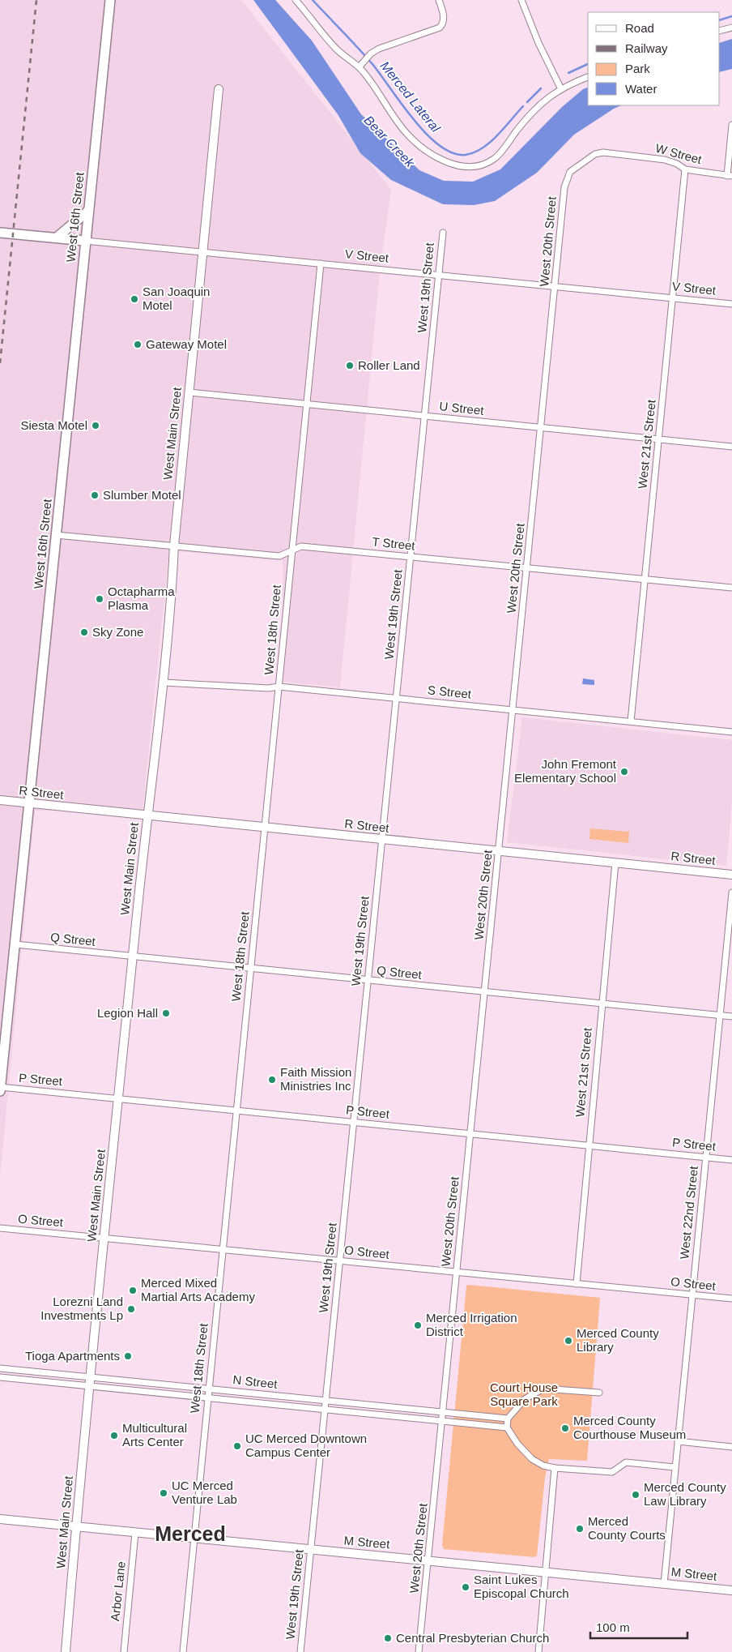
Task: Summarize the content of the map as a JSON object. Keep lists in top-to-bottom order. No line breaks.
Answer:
{"streets":{"main road":["West 16th Street","V Street"],"street":["W Street","West 20th Street","West 19th Street","U Street","West Main Street","West 21st Street","T Street","West 18th Street","S Street","R Street","Q Street","P Street","West 22nd Street","O Street","N Street","M Street","Arbor Lane"]},"crossings":[["W Street","West 20th Street"],["W Street","West 21st Street"],["West 16th Street","V Street"],["West 16th Street","T Street"],["West 16th Street","R Street"],["West 16th Street","Q Street"],["West 16th Street","P Street"],["West 20th Street","V Street"],["West 20th Street","U Street"],["West 20th Street","T Street"],["West 20th Street","S Street"],["West 20th Street","R Street"],["West 20th Street","Q Street"],["West 20th Street","P Street"],["West 20th Street","O Street"],["West 20th Street","N Street"],["West 20th Street","M Street"],["V Street","West 19th Street"],["V Street","West Main Street"],["V Street","West 21st Street"],["V Street","West 18th Street"],["West 19th Street","U Street"],["West 19th Street","T Street"],["West 19th Street","S Street"],["West 19th Street","R Street"],["West 19th Street","Q Street"],["West 19th Street","P Street"],["West 19th Street","O Street"],["West 19th Street","N Street"],["West 19th Street","M Street"],["U Street","West Main Street"],["U Street","West 21st Street"],["U Street","West 18th Street"],["West Main Street","T Street"],["West Main Street","S Street"],["West Main Street","R Street"],["West Main Street","Q Street"],["West Main Street","P Street"],["West Main Street","O Street"],["West Main Street","N Street"],["West Main Street","M Street"],["West 21st Street","T Street"],["West 21st Street","S Street"],["West 21st Street","R Street"],["West 21st Street","Q Street"],["West 21st Street","P Street"],["West 21st Street","O Street"],["T Street","West 18th Street"],["West 18th Street","S Street"],["West 18th Street","R Street"],["West 18th Street","Q Street"],["West 18th Street","P Street"],["West 18th Street","O Street"],["West 18th Street","N Street"],["West 18th Street","M Street"],["Q Street","West 22nd Street"],["P Street","West 22nd Street"],["West 22nd Street","O Street"],["West 22nd Street","M Street"],["M Street","Arbor Lane"]],"districts":["Merced"],"water":["Merced Lateral","Bear Creek"],"parks":["Court House Square Park"],"places":["San Joaquin Motel","Gateway Motel","Roller Land","Siesta Motel","Slumber Motel","Octapharma Plasma","Sky Zone","John Fremont Elementary School","Legion Hall","Faith Mission Ministries Inc","Merced Mixed Martial Arts Academy","Lorezni Land Investments Lp","Merced Irrigation District","Merced County Library","Tioga Apartments","Merced County Courthouse Museum","Multicultural Arts Center","UC Merced Downtown Campus Center","UC Merced Venture Lab","Merced County Law Library","Merced County Courts","Saint Lukes Episcopal Church","Central Presbyterian Church"],"legend":["Road","Railway","Park","Water"],"scale_bar":"100 m"}
